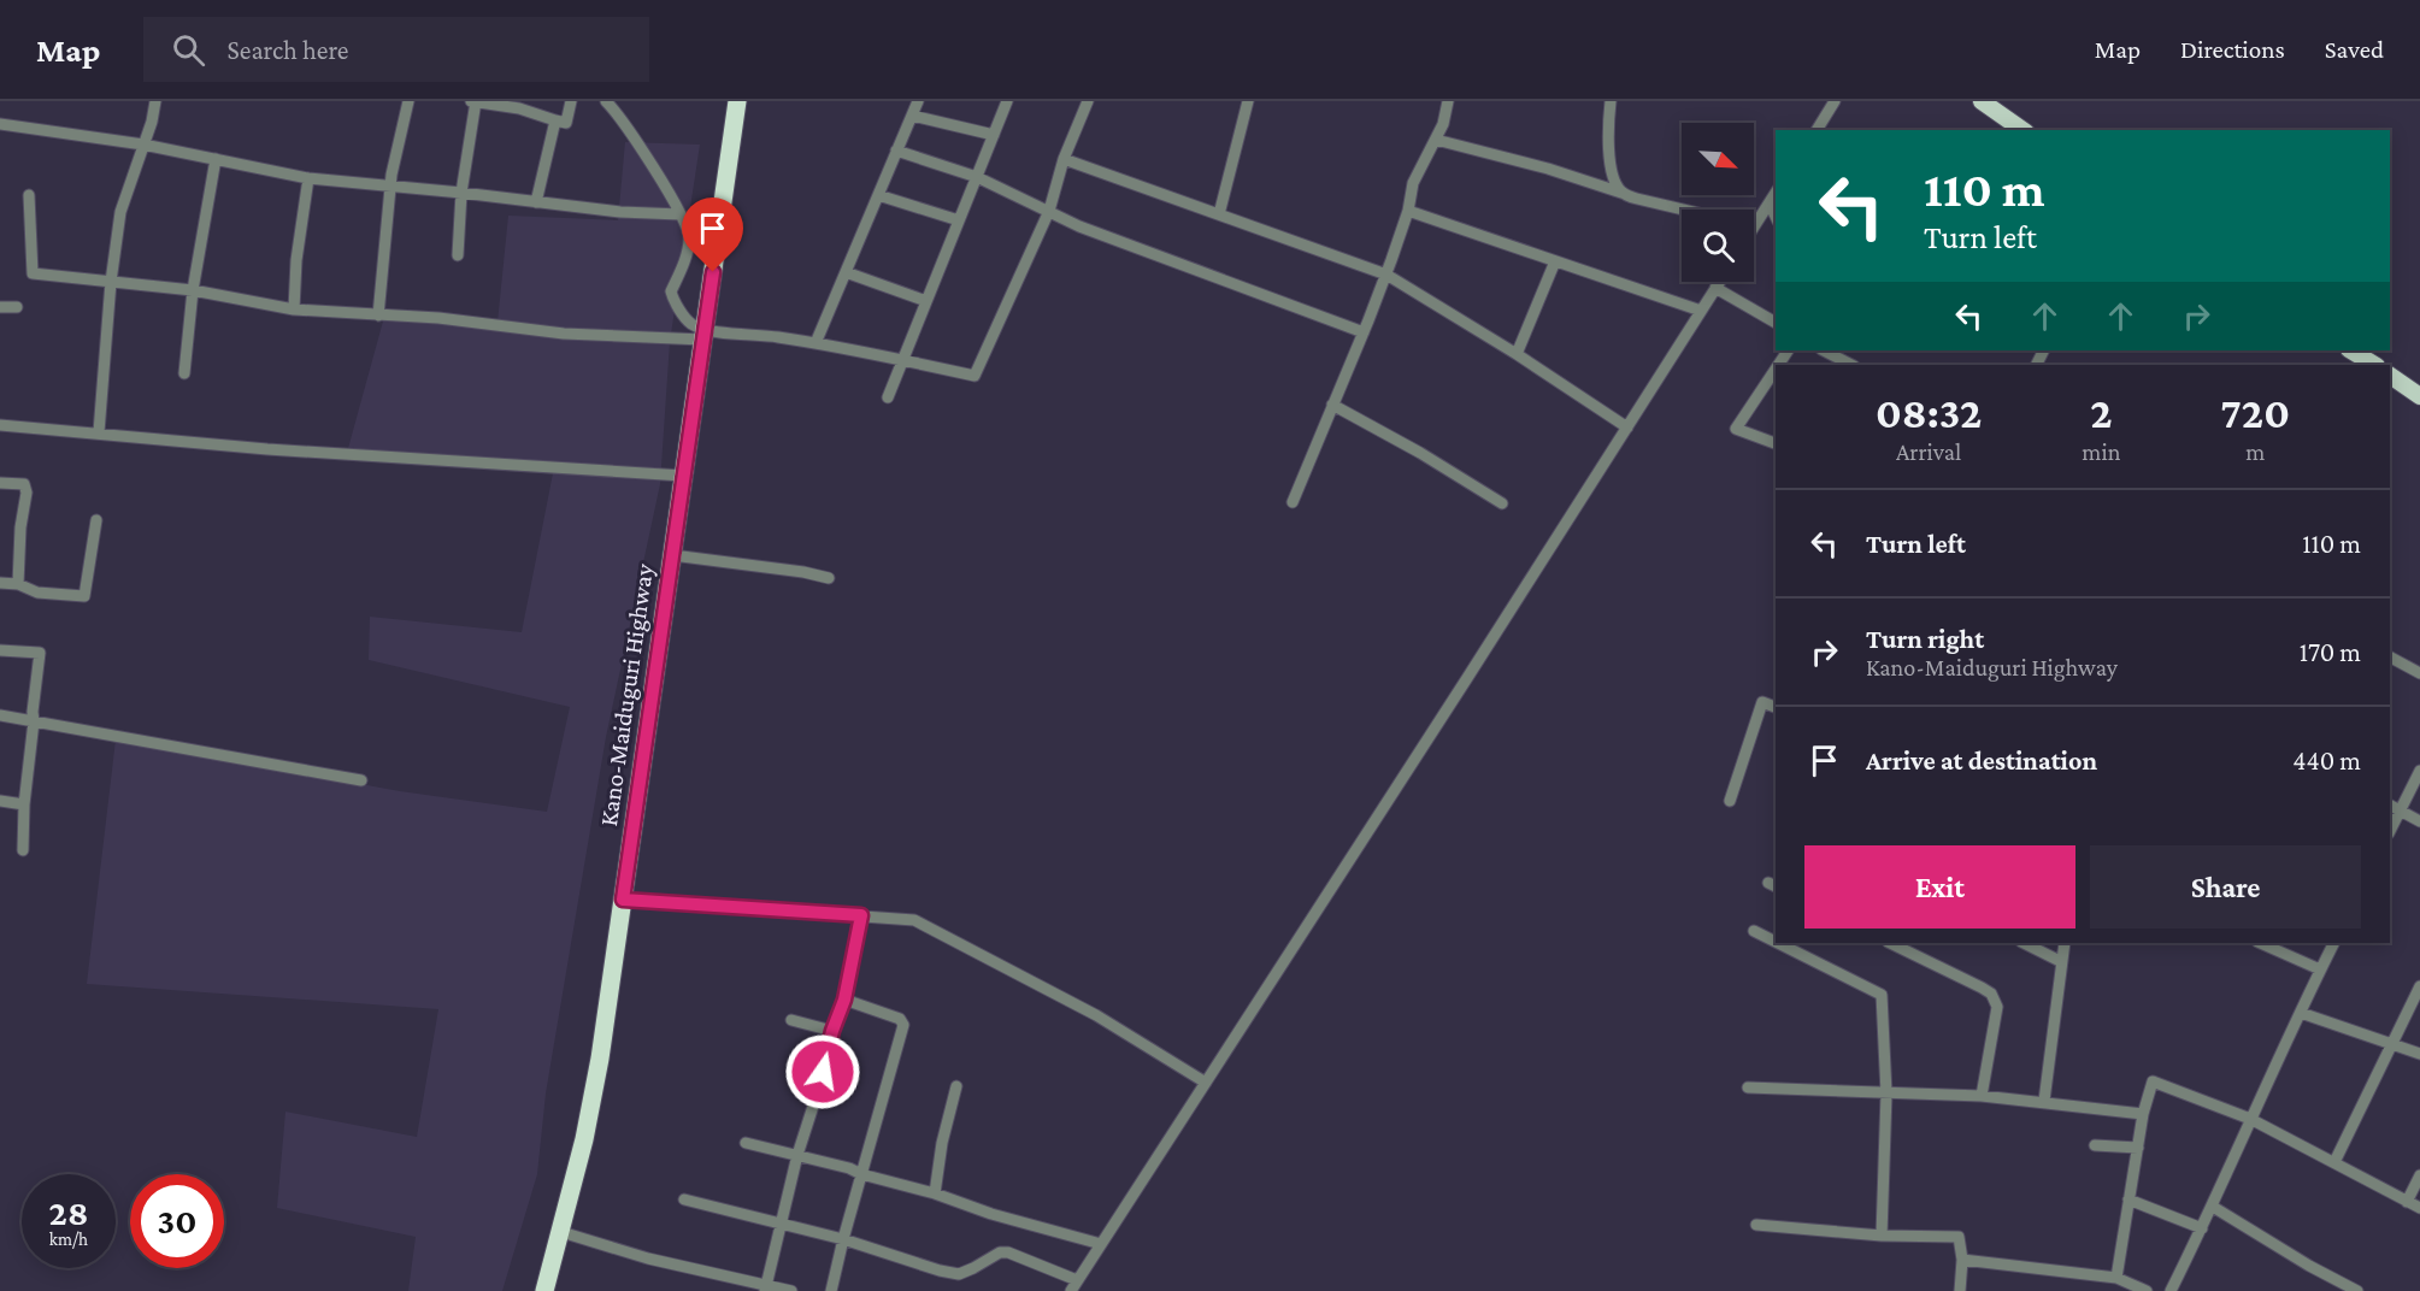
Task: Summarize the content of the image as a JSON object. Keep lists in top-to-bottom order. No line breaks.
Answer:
{"streets":{"highway":["Kano-Maiduguri Highway"]},"north":"bottom right","page":{"header":"Map","search":"Search here","nav":["Map","Directions","Saved"],"turn":["110 m","Turn left"],"eta":["08:32","Arrival","2","min","720","m"],"list":[{"name":"Turn left","value":"110 m"},{"name":"Turn right","note":"Kano-Maiduguri Highway","value":"170 m"},{"name":"Arrive at destination","value":"440 m"}],"buttons":["Exit","Share"],"speed":"28 km/h","limit":"30"}}
